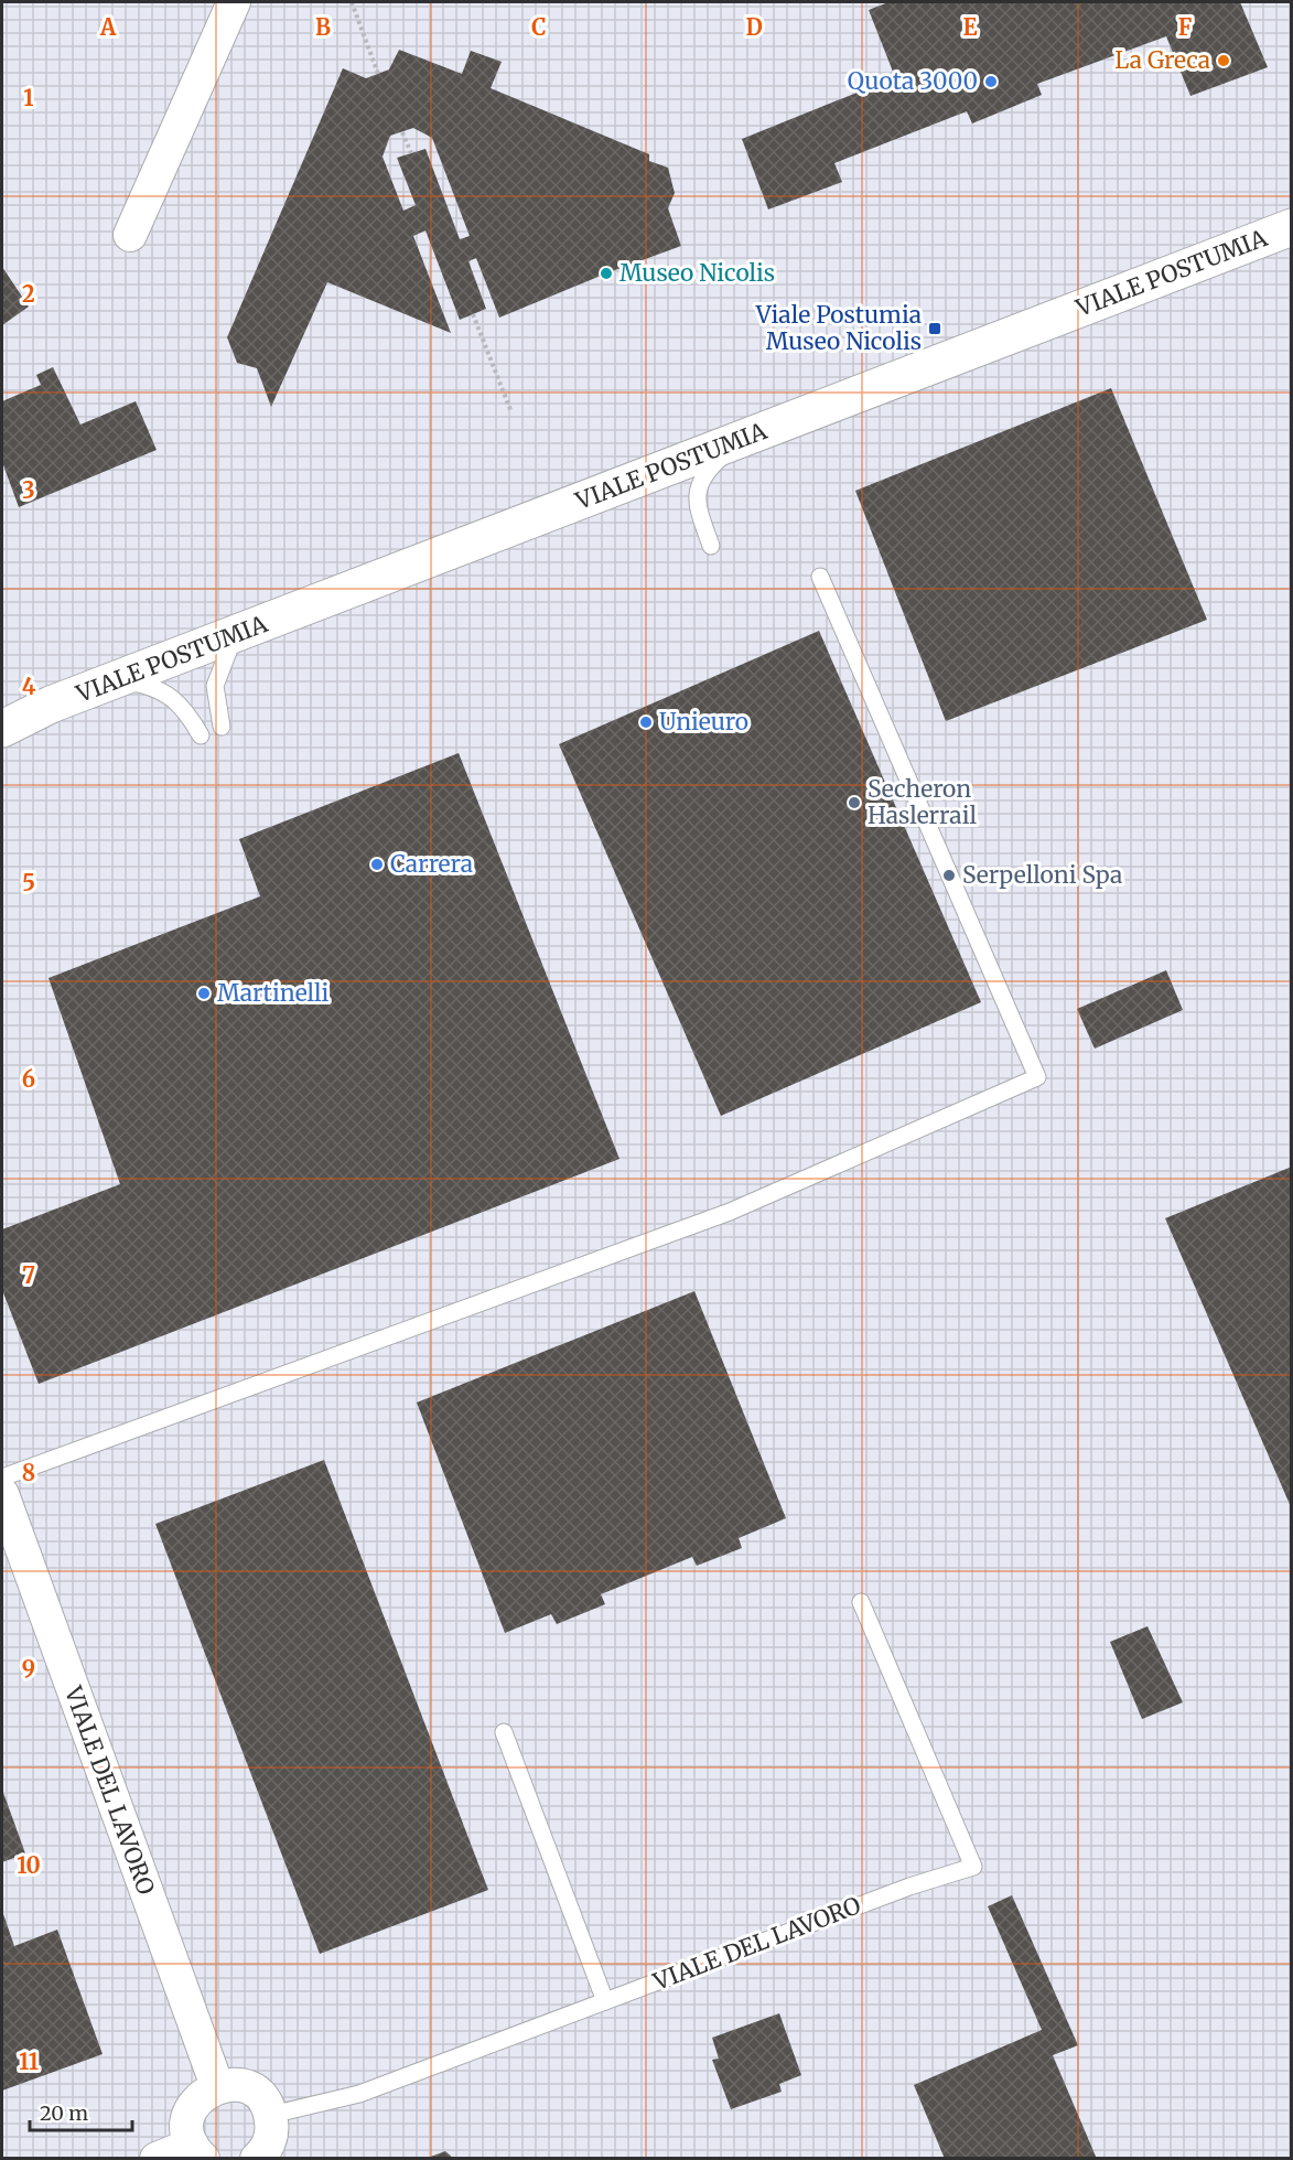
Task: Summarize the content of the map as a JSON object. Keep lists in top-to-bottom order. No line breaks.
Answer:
{"streets":{"main road":["VIALE POSTUMIA"],"street":["VIALE DEL LAVORO"]},"places":{"other":["La Greca","Quota 3000","Museo Nicolis","Unieuro","Secheron Haslerrail","Carrera","Serpelloni Spa","Martinelli"],"transit":["Viale Postumia Museo Nicolis"]},"scale_bar":"20 m","grid":{"columns":["A","B","C","D","E","F"],"rows":["1","2","3","4","5","6","7","8","9","10","11"]}}
